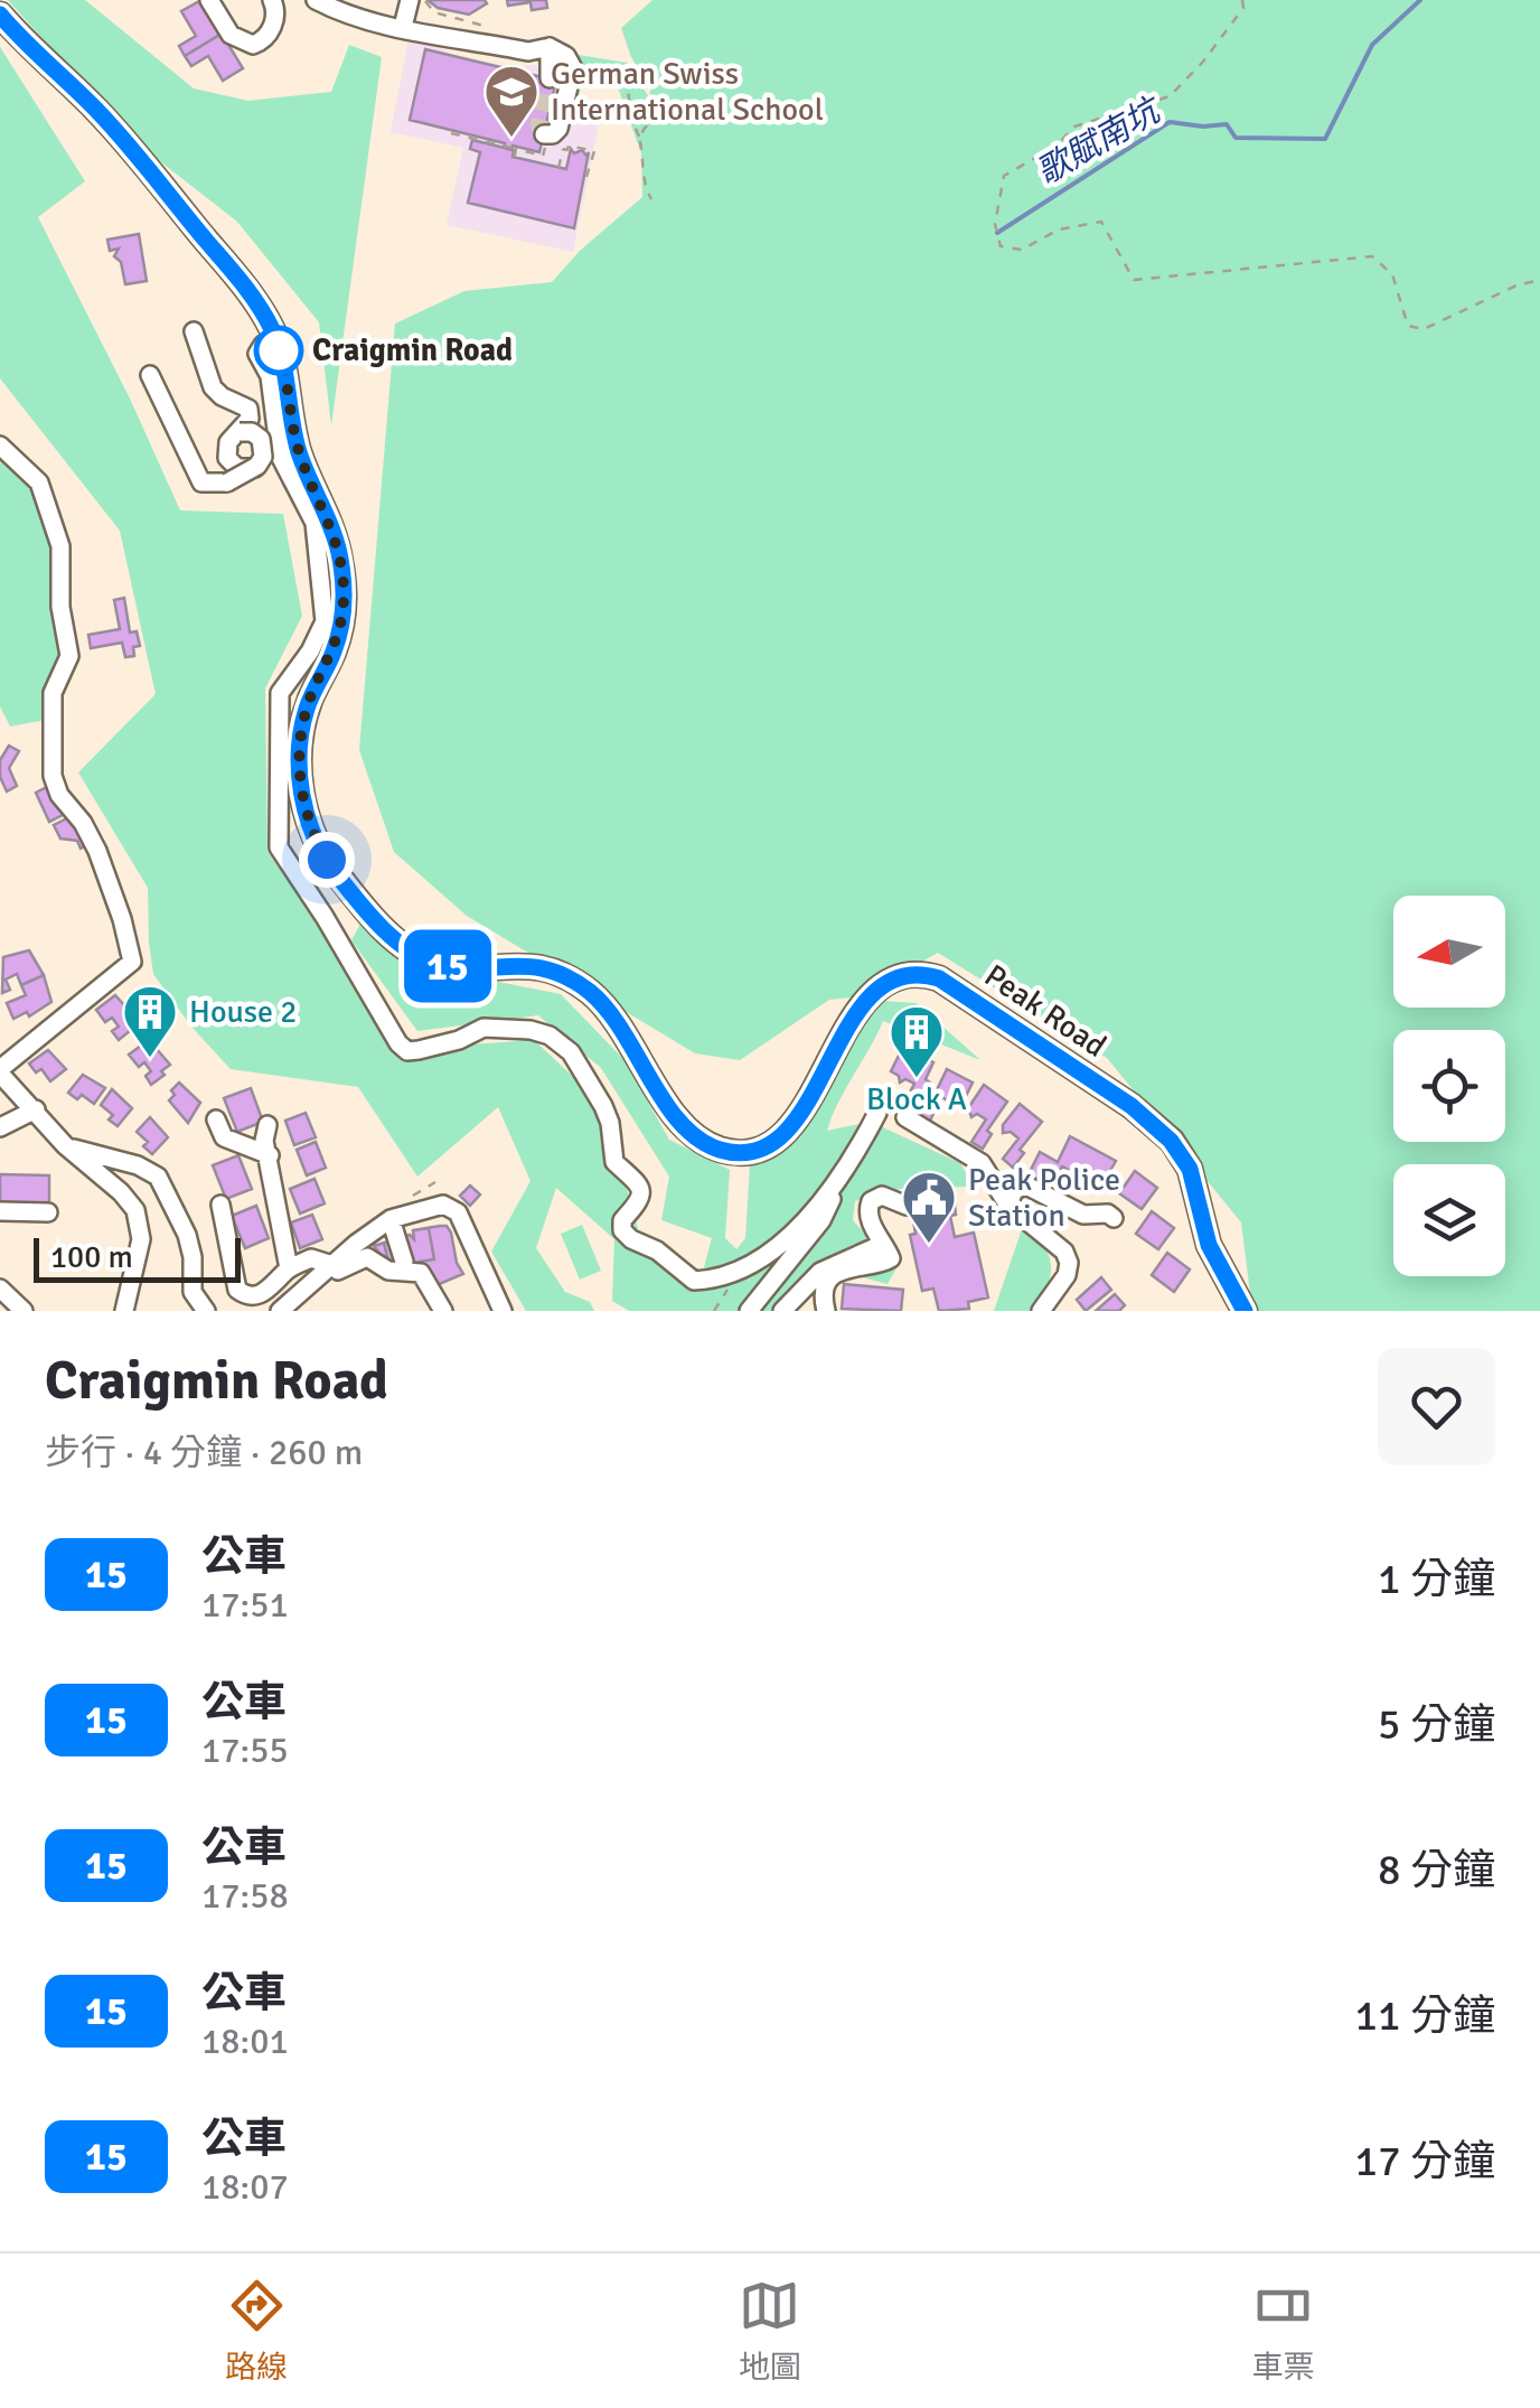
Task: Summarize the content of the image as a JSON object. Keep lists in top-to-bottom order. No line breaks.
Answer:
{"streets":{"main road":["Peak Road"]},"water":["歌賦南坑"],"places":{"school or university":["German Swiss International School"],"other":["Craigmin Road"],"building":["House 2","Block A"],"public building":["Peak Police Station"]},"lines":["bus line 15"],"scale_bar":"100 m","north":"left","page":{"on_map":"15","scale":"100 m","heading":["Craigmin Road","步行 · 4 分鐘 · 260 m"],"list":[{"mark":"15","name":"公車","note":"17:51","value":"1 分鐘"},{"mark":"15","name":"公車","note":"17:55","value":"5 分鐘"},{"mark":"15","name":"公車","note":"17:58","value":"8 分鐘"},{"mark":"15","name":"公車","note":"18:01","value":"11 分鐘"},{"mark":"15","name":"公車","note":"18:07","value":"17 分鐘"}],"tabs":["路線","地圖","車票"]}}
